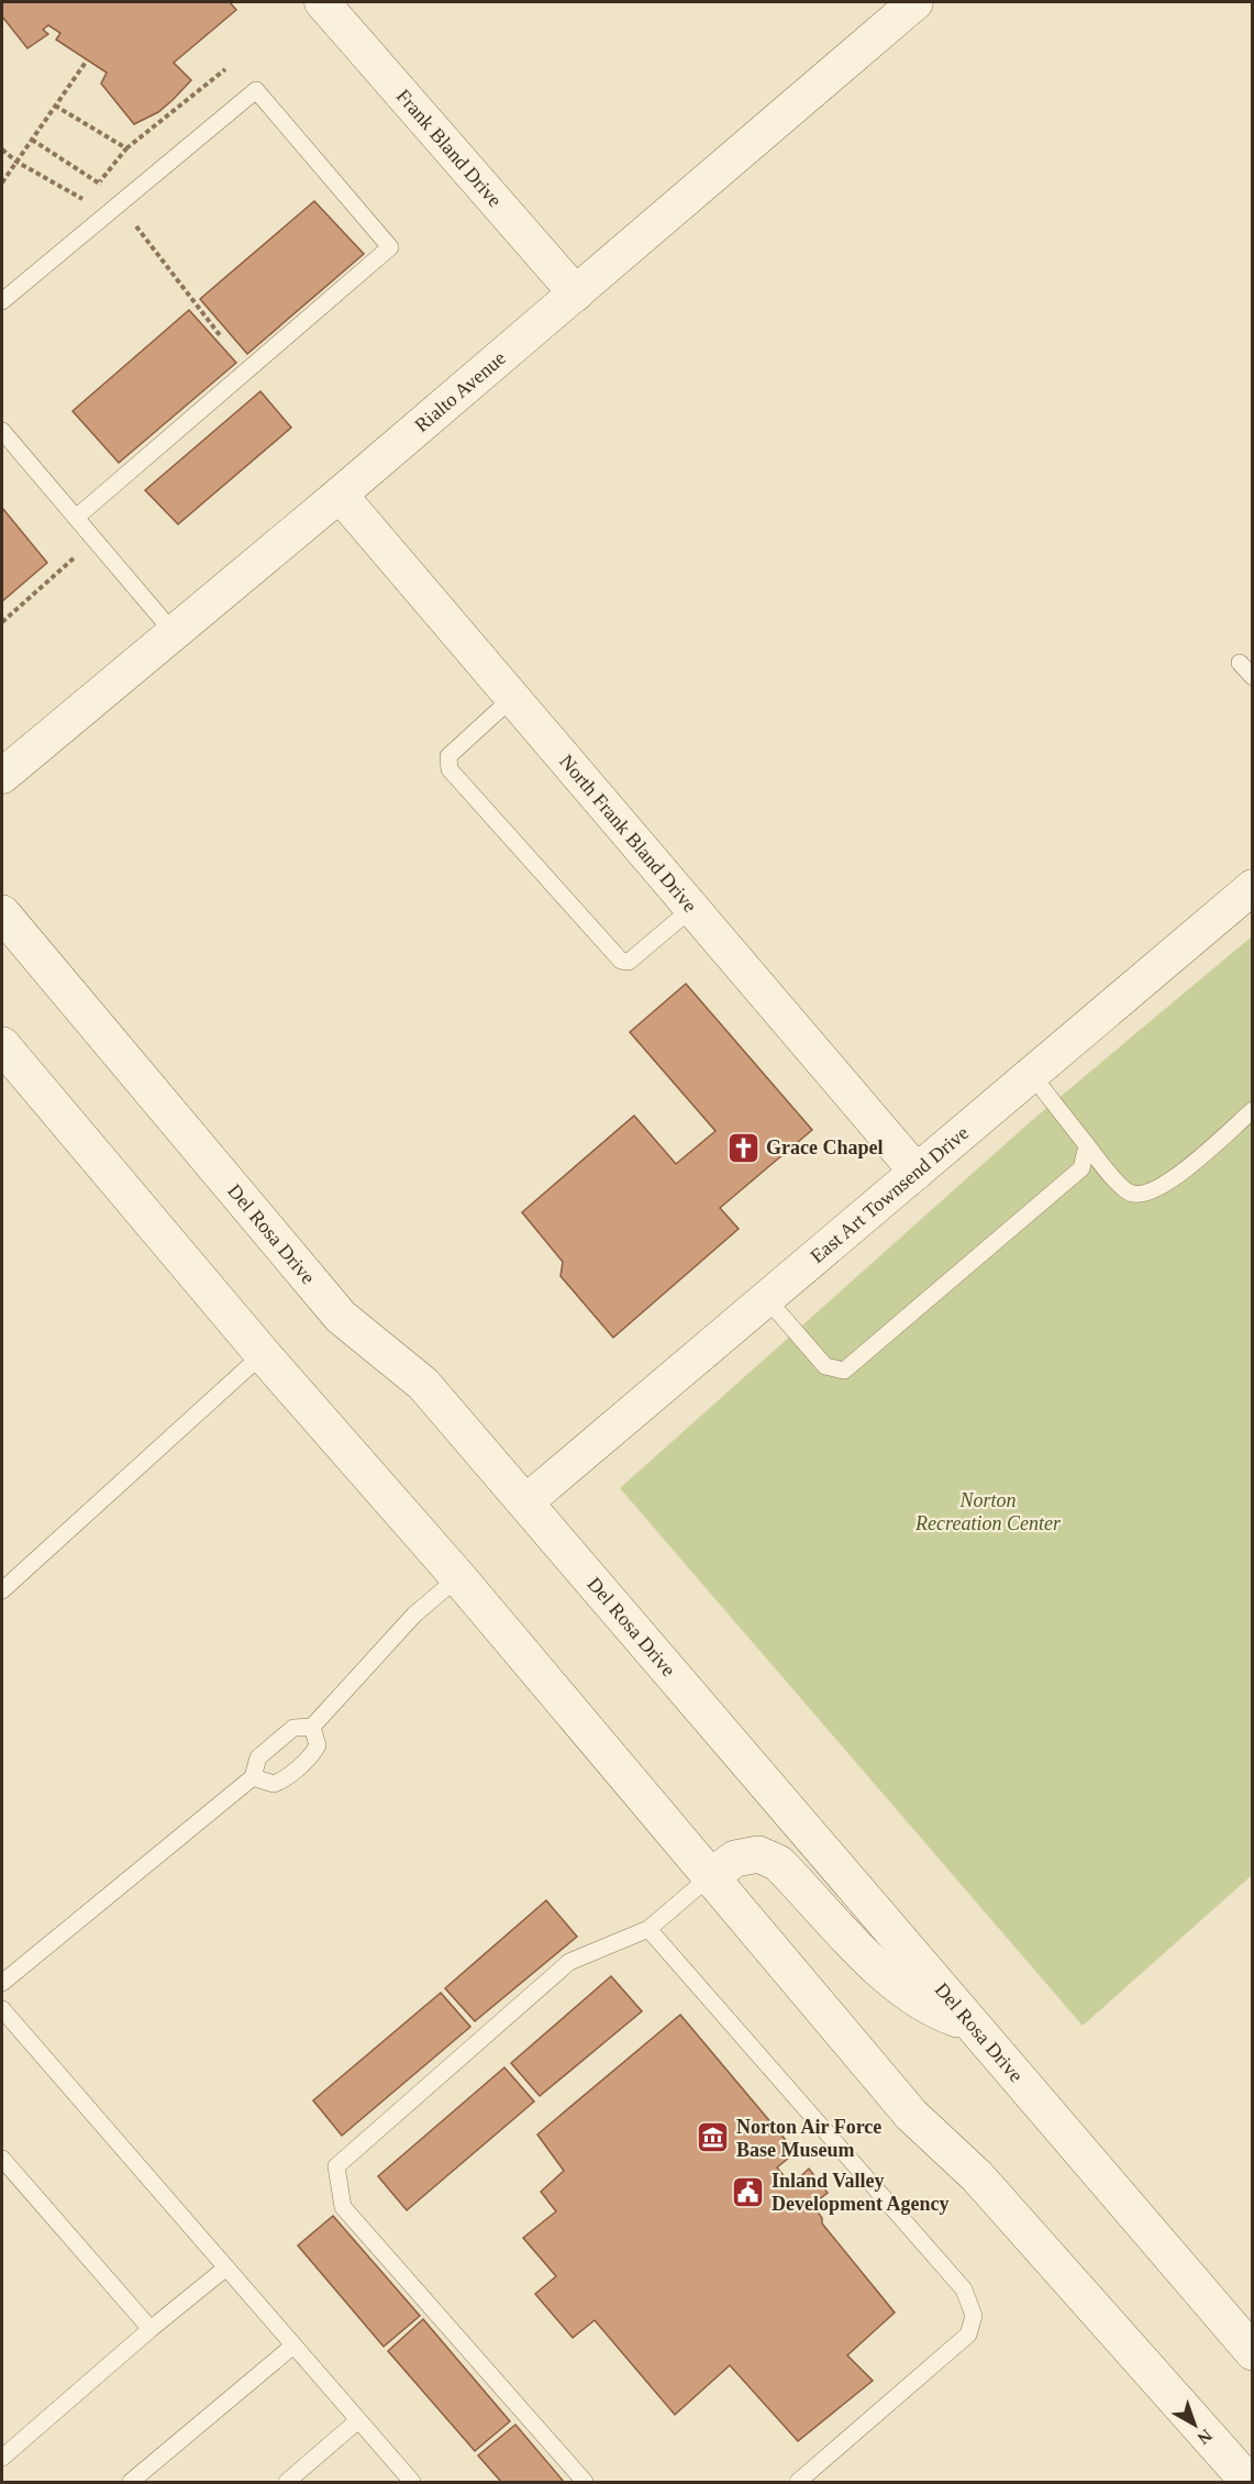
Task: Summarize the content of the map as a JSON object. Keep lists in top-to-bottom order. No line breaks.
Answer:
{"streets":{"street":["Frank Bland Drive","Rialto Avenue","North Frank Bland Drive","East Art Townsend Drive","Del Rosa Drive"]},"crossings":[["Frank Bland Drive","Rialto Avenue"],["Rialto Avenue","North Frank Bland Drive"],["North Frank Bland Drive","East Art Townsend Drive"],["East Art Townsend Drive","Del Rosa Drive"]],"parks":["Norton Recreation Center"],"places":{"church":["Grace Chapel"],"museum":["Norton Air Force Base Museum"],"public building":["Inland Valley Development Agency"]},"north":"bottom right"}
